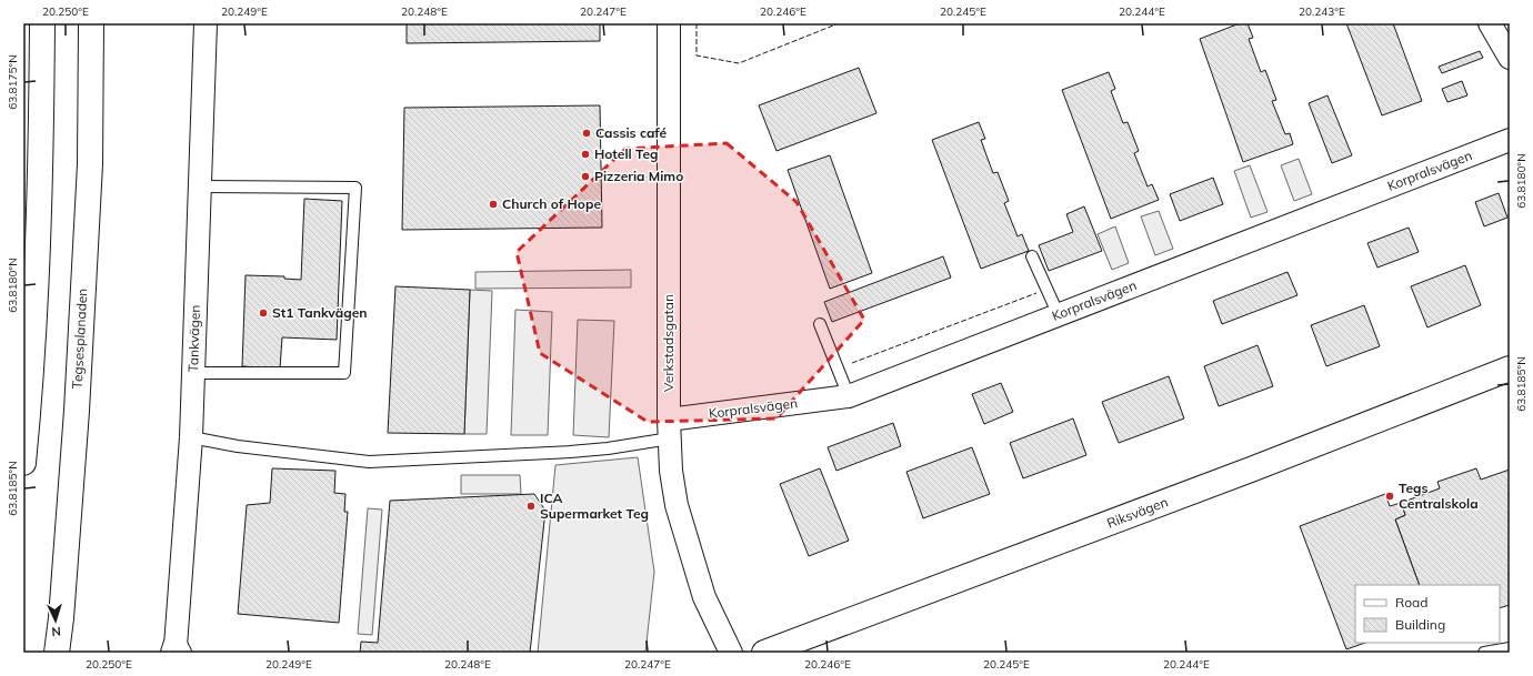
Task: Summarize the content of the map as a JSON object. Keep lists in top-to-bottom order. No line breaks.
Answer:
{"streets":{"main road":["Tegsesplanaden","Riksvägen"],"street":["Korpralsvägen","Tankvägen","Verkstadsgatan"]},"crossings":[["Korpralsvägen","Verkstadsgatan"]],"places":["Cassis café","Hotell Teg","Pizzeria Mimo","Church of Hope","St1 Tankvägen","Tegs Centralskola","ICA Supermarket Teg"],"legend":["Road","Building"],"north":"bottom","coordinates":["20.250°E","20.249°E","20.248°E","20.247°E","20.246°E","20.245°E","20.244°E","20.243°E","63.8175°N","63.8180°N","63.8185°N"]}
